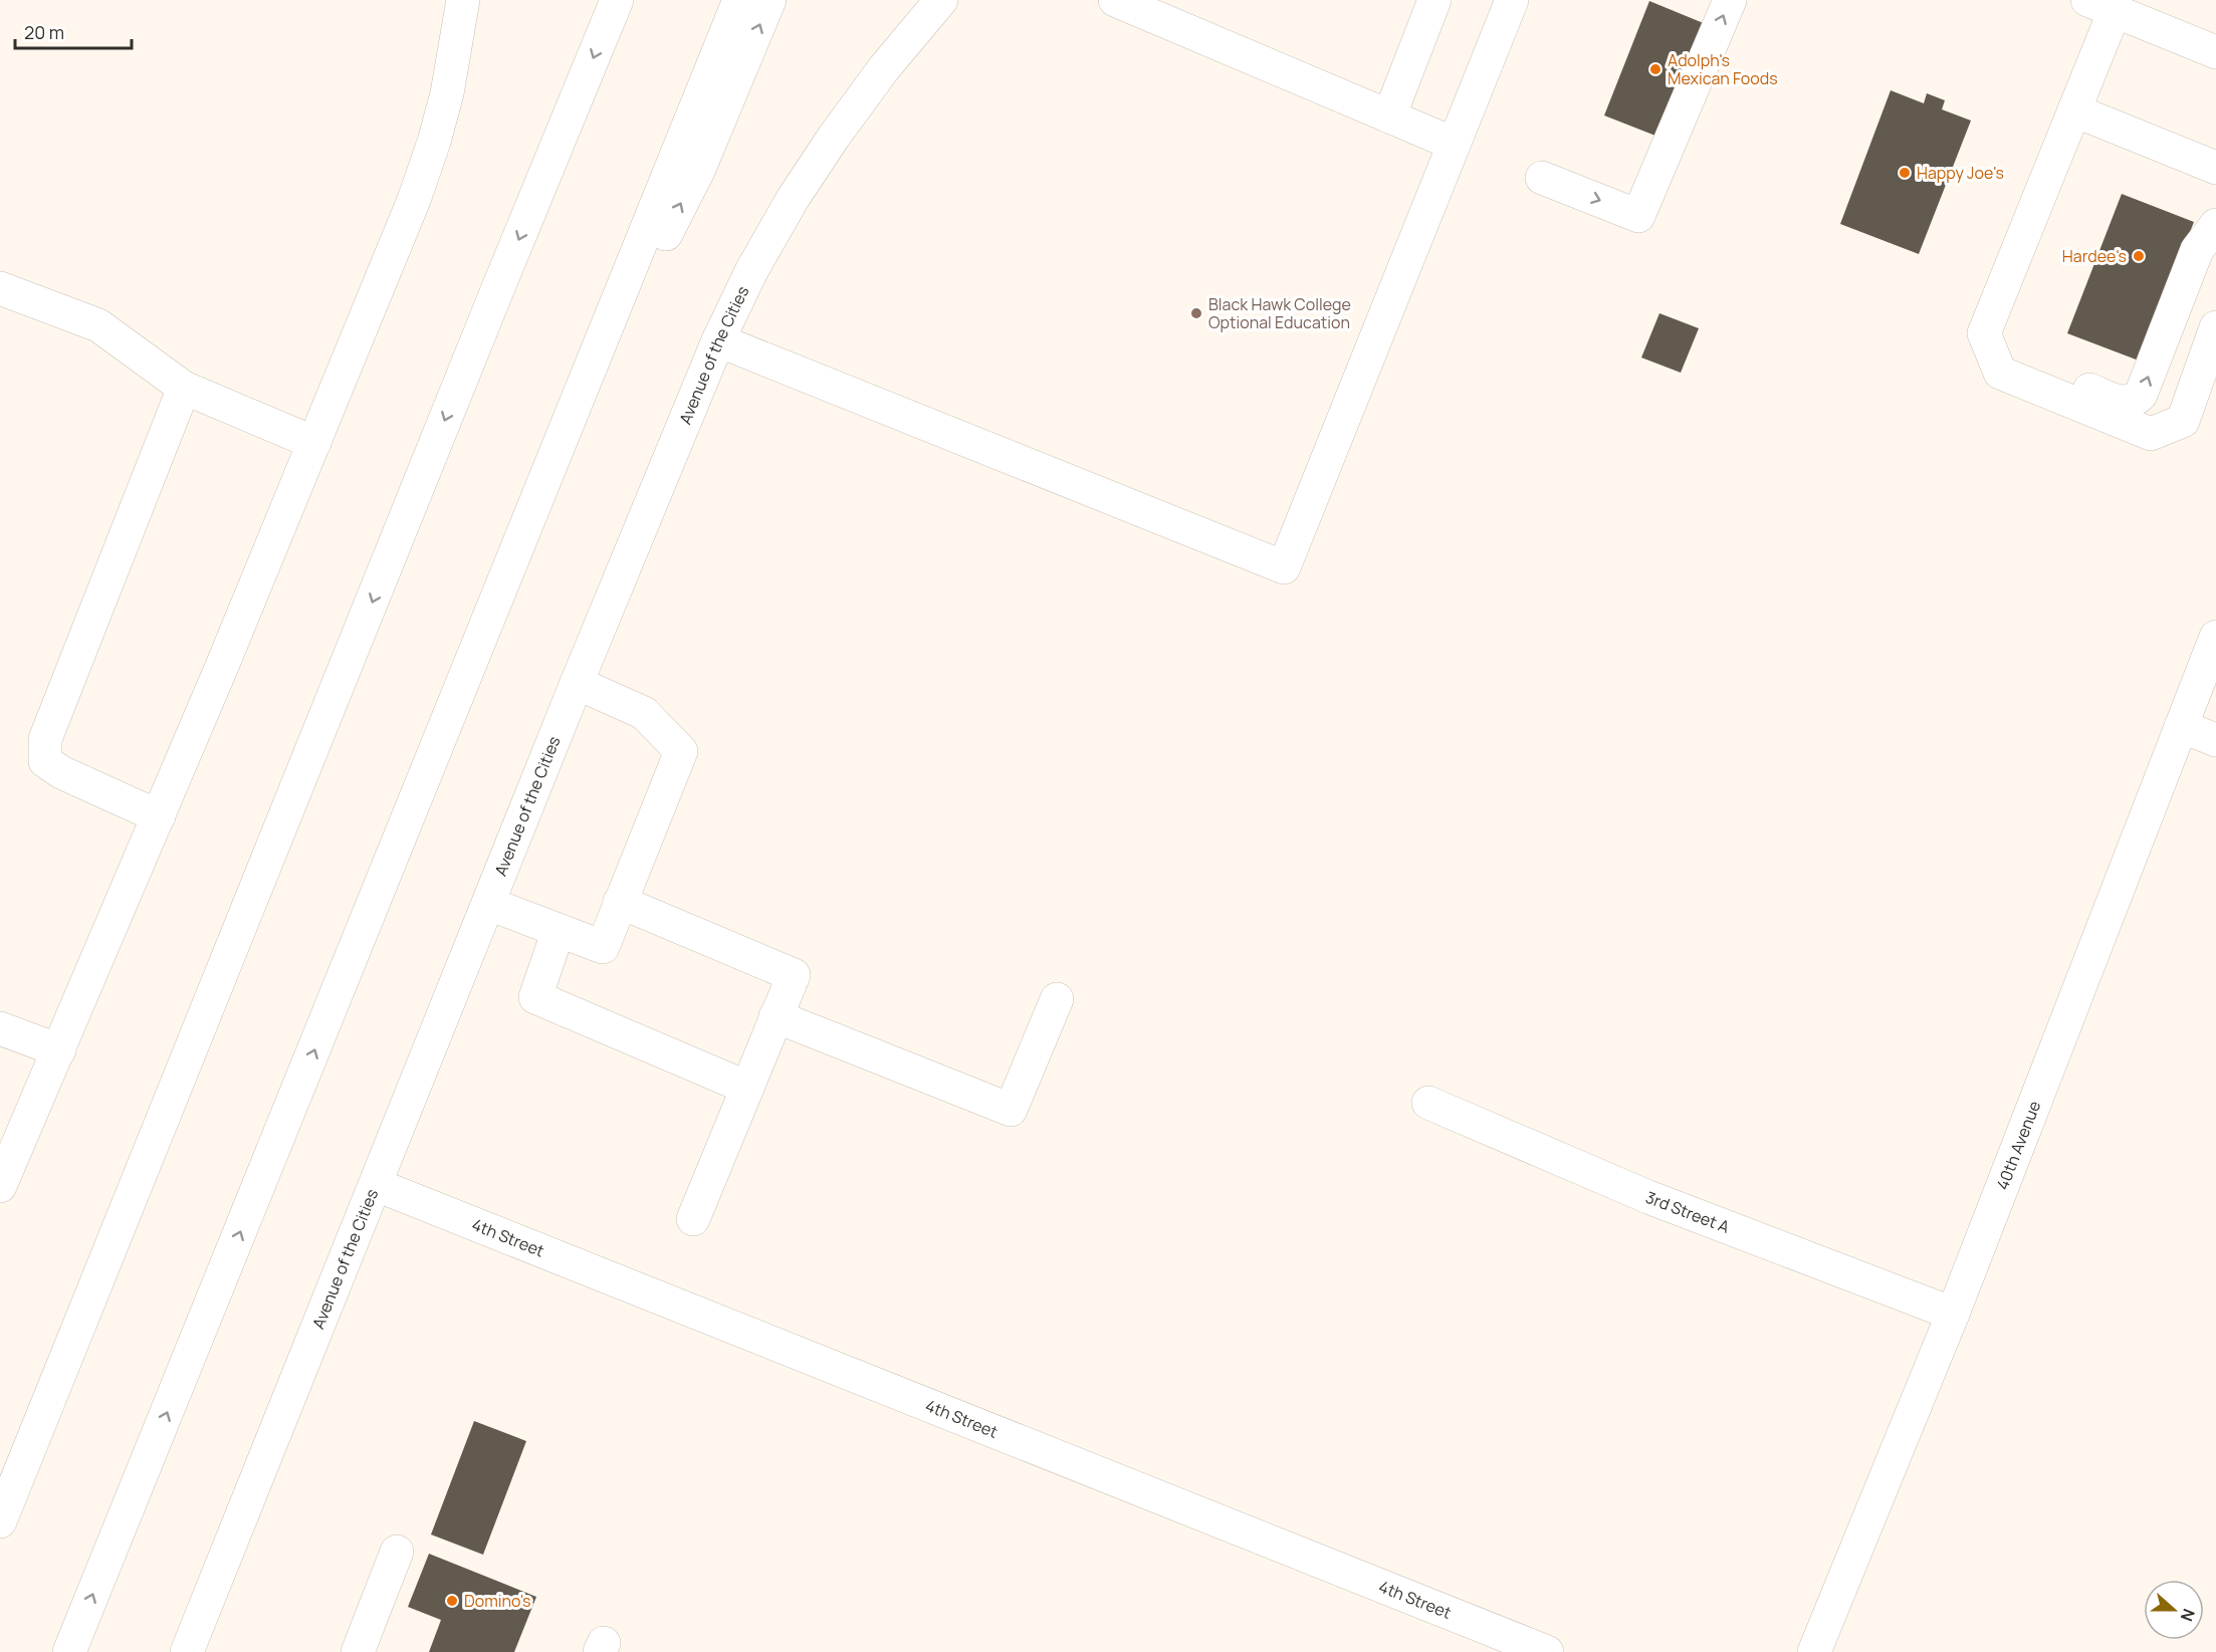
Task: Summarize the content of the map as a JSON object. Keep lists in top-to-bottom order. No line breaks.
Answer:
{"streets":{"street":["Avenue of the Cities","40th Avenue","3rd Street A","4th Street"]},"crossings":[["Avenue of the Cities","4th Street"],["40th Avenue","3rd Street A"]],"places":["Adolph's Mexican Foods","Happy Joe's","Hardee's","Black Hawk College Optional Education","Domino's"],"scale_bar":"20 m","north":"right"}
